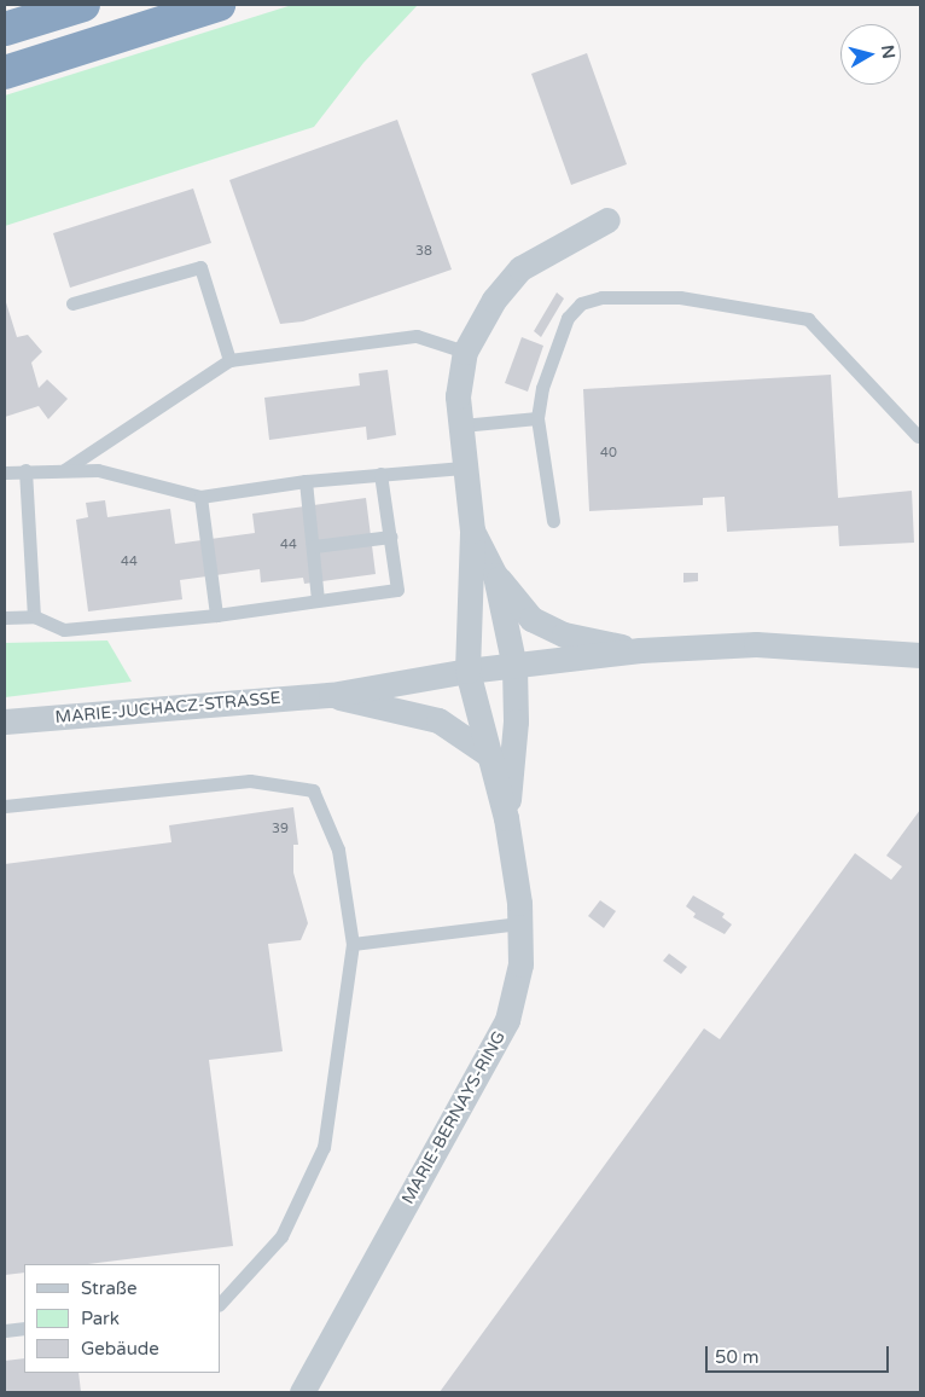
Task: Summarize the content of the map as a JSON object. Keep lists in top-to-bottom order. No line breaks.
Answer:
{"streets":{"street":["MARIE-JUCHACZ-STRASSE","MARIE-BERNAYS-RING"]},"crossings":[["MARIE-JUCHACZ-STRASSE","MARIE-BERNAYS-RING"]],"house_numbers":["38","40","44","44","39"],"legend":["Straße","Park","Gebäude"],"scale_bar":"50 m","north":"right"}
